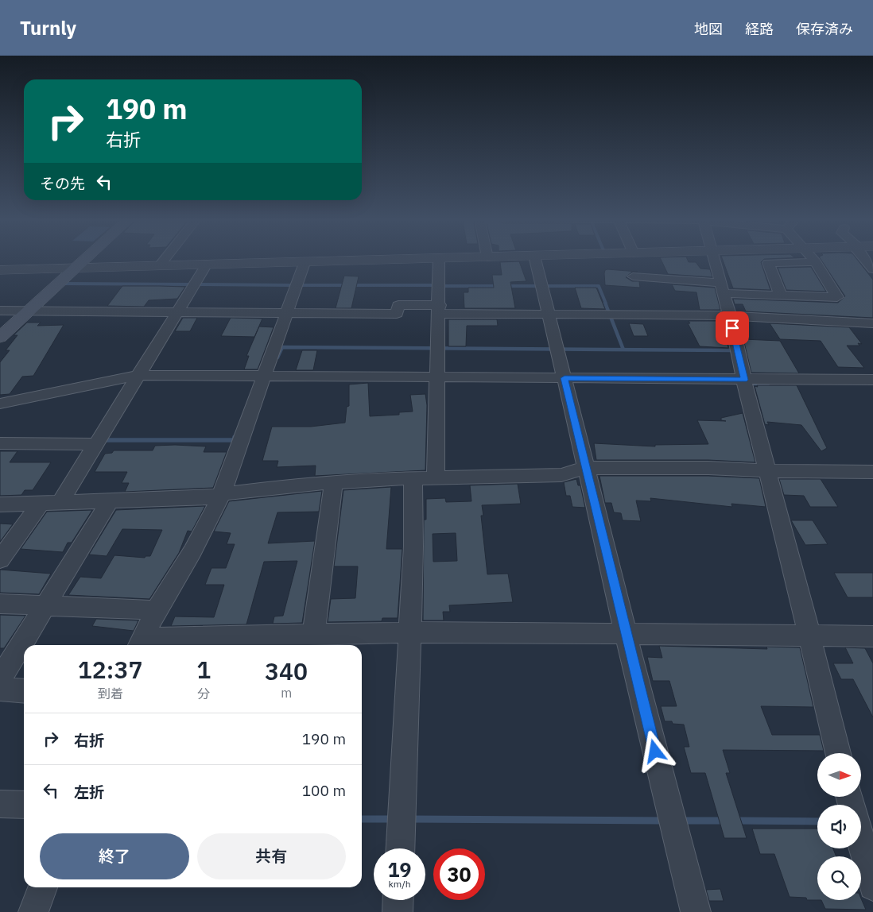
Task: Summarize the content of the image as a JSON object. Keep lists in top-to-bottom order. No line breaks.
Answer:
{"north":"right","page":{"header":"Turnly","nav":["地図","経路","保存済み"],"turn":["190 m","右折"],"then":"その先","eta":["12:37","到着","1","分","340","m"],"list":[{"name":"右折","value":"190 m"},{"name":"左折","value":"100 m"}],"buttons":["終了","共有"],"speed":"19 km/h","limit":"30"}}
